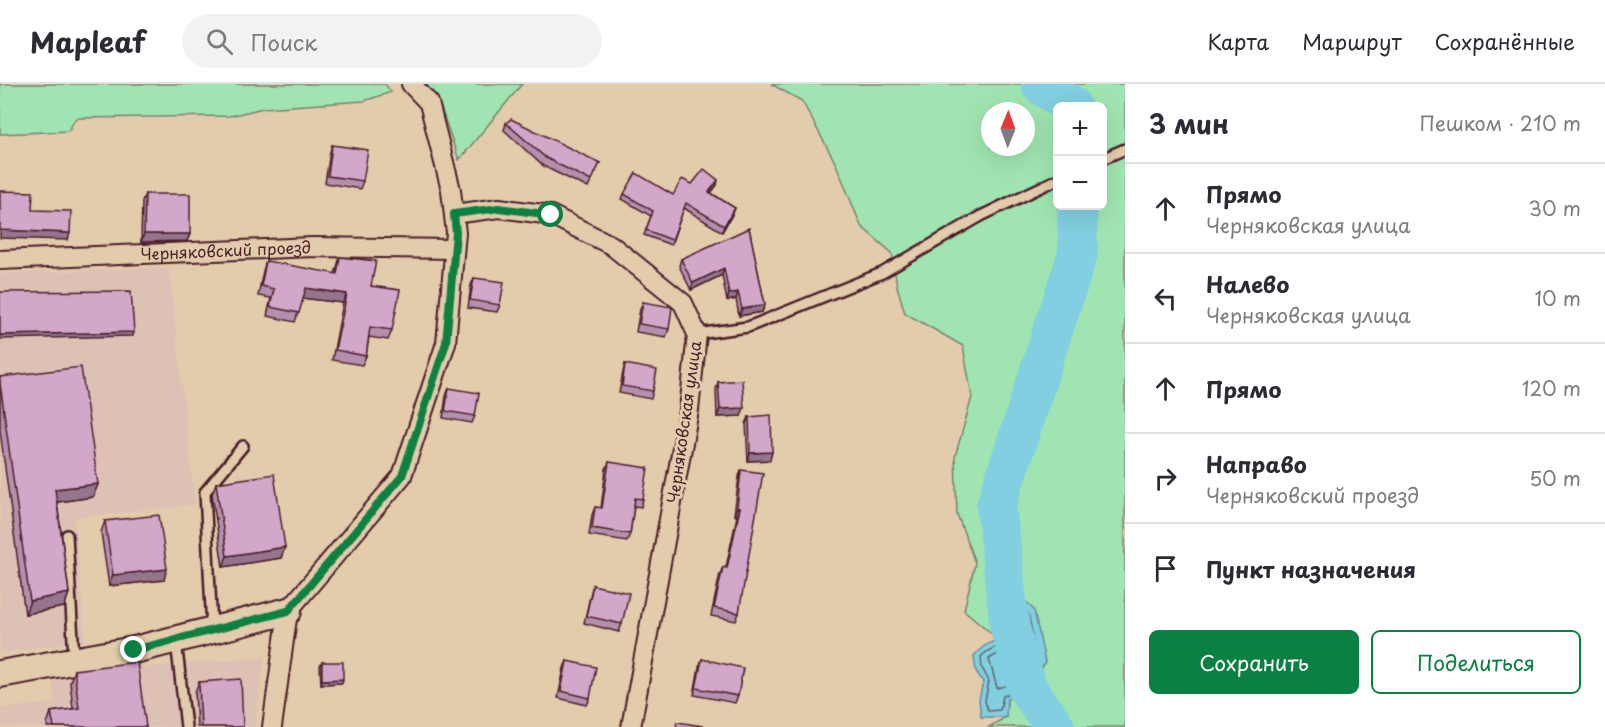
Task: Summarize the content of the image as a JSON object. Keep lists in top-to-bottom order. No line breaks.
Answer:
{"streets":{"street":["Черняковский проезд","Черняковская улица"]},"north":"top","page":{"header":"Mapleaf","search":"Поиск","nav":["Карта","Маршрут","Сохранённые"],"heading":["3 мин","Пешком · 210 m"],"map_buttons":["+","−"],"list":[["Прямо","Черняковская улица","30 m"],["Налево","Черняковская улица","10 m"],["Прямо","120 m"],["Направо","Черняковский проезд","50 m"],"Пункт назначения"],"buttons":["Сохранить","Поделиться"]}}
